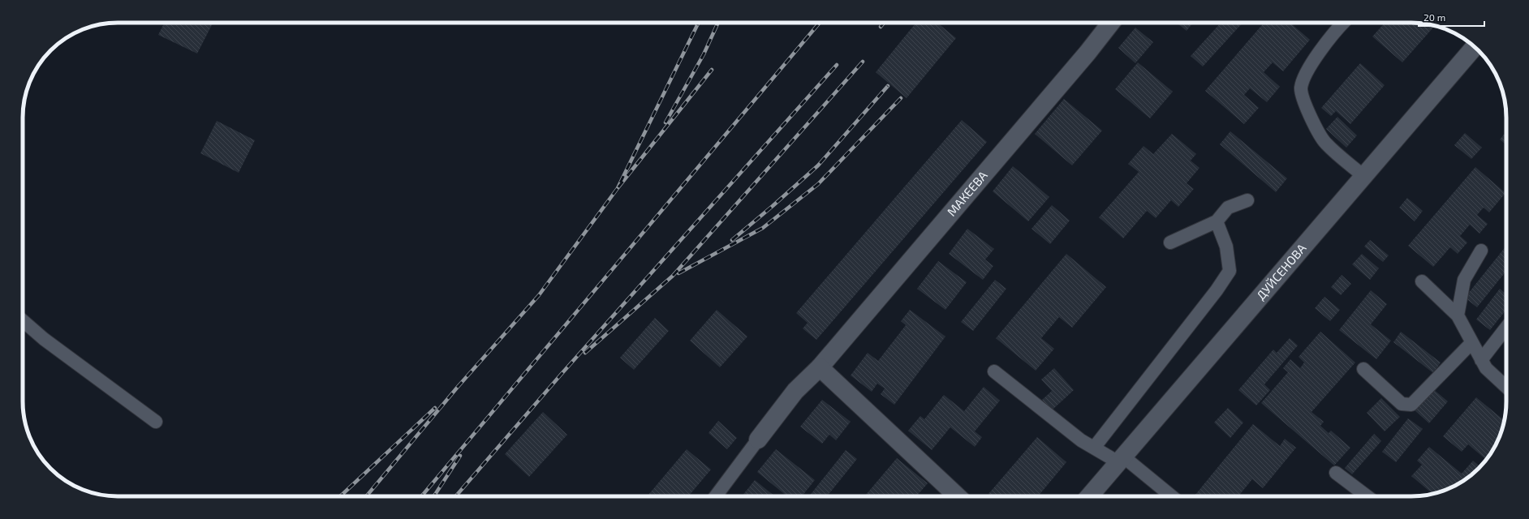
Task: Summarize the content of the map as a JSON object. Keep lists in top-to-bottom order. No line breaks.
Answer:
{"streets":{"street":["МАКЕЕВА","ДУЙСЕНОВА"]},"scale_bar":"20 m"}
